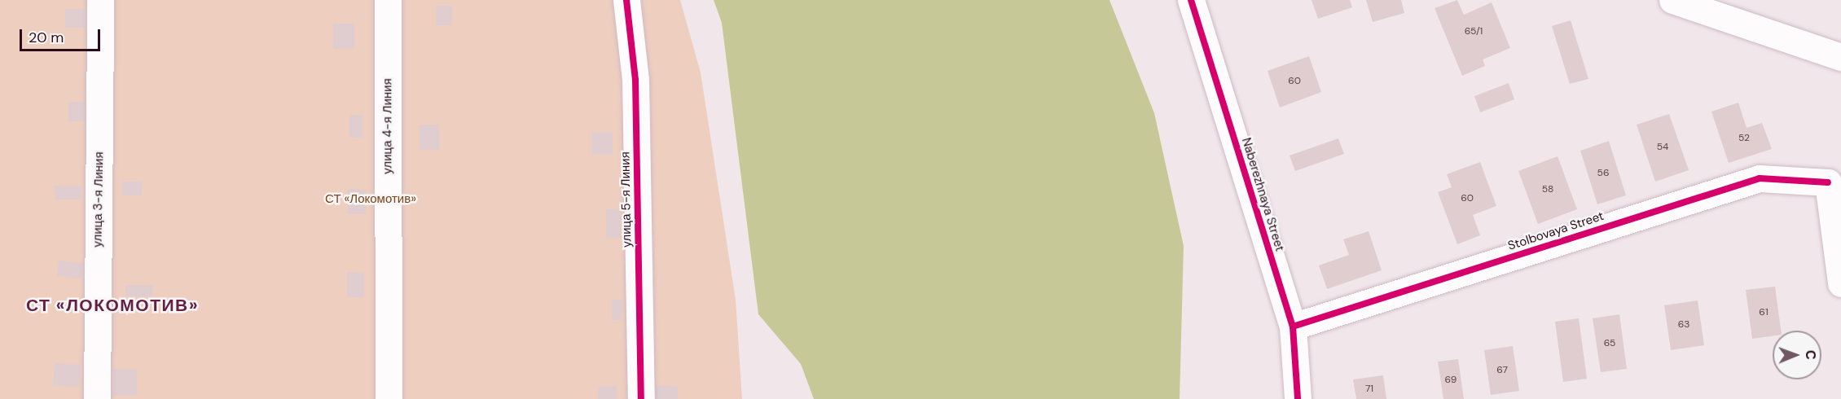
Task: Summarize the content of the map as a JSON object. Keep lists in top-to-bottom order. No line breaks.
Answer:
{"streets":{"street":["улица 4-я Линия","Naberezhnaya Street","улица 3-я Линия","улица 5-я Линия","Stolbovaya Street"]},"crossings":[["Naberezhnaya Street","Stolbovaya Street"]],"districts":["СТ «ЛОКОМОТИВ»"],"parks":["СТ «Локомотив»"],"house_numbers":["65/1","60","52","54","56","58","60","61","63","65","67","69","71"],"scale_bar":"20 m","north":"right"}
